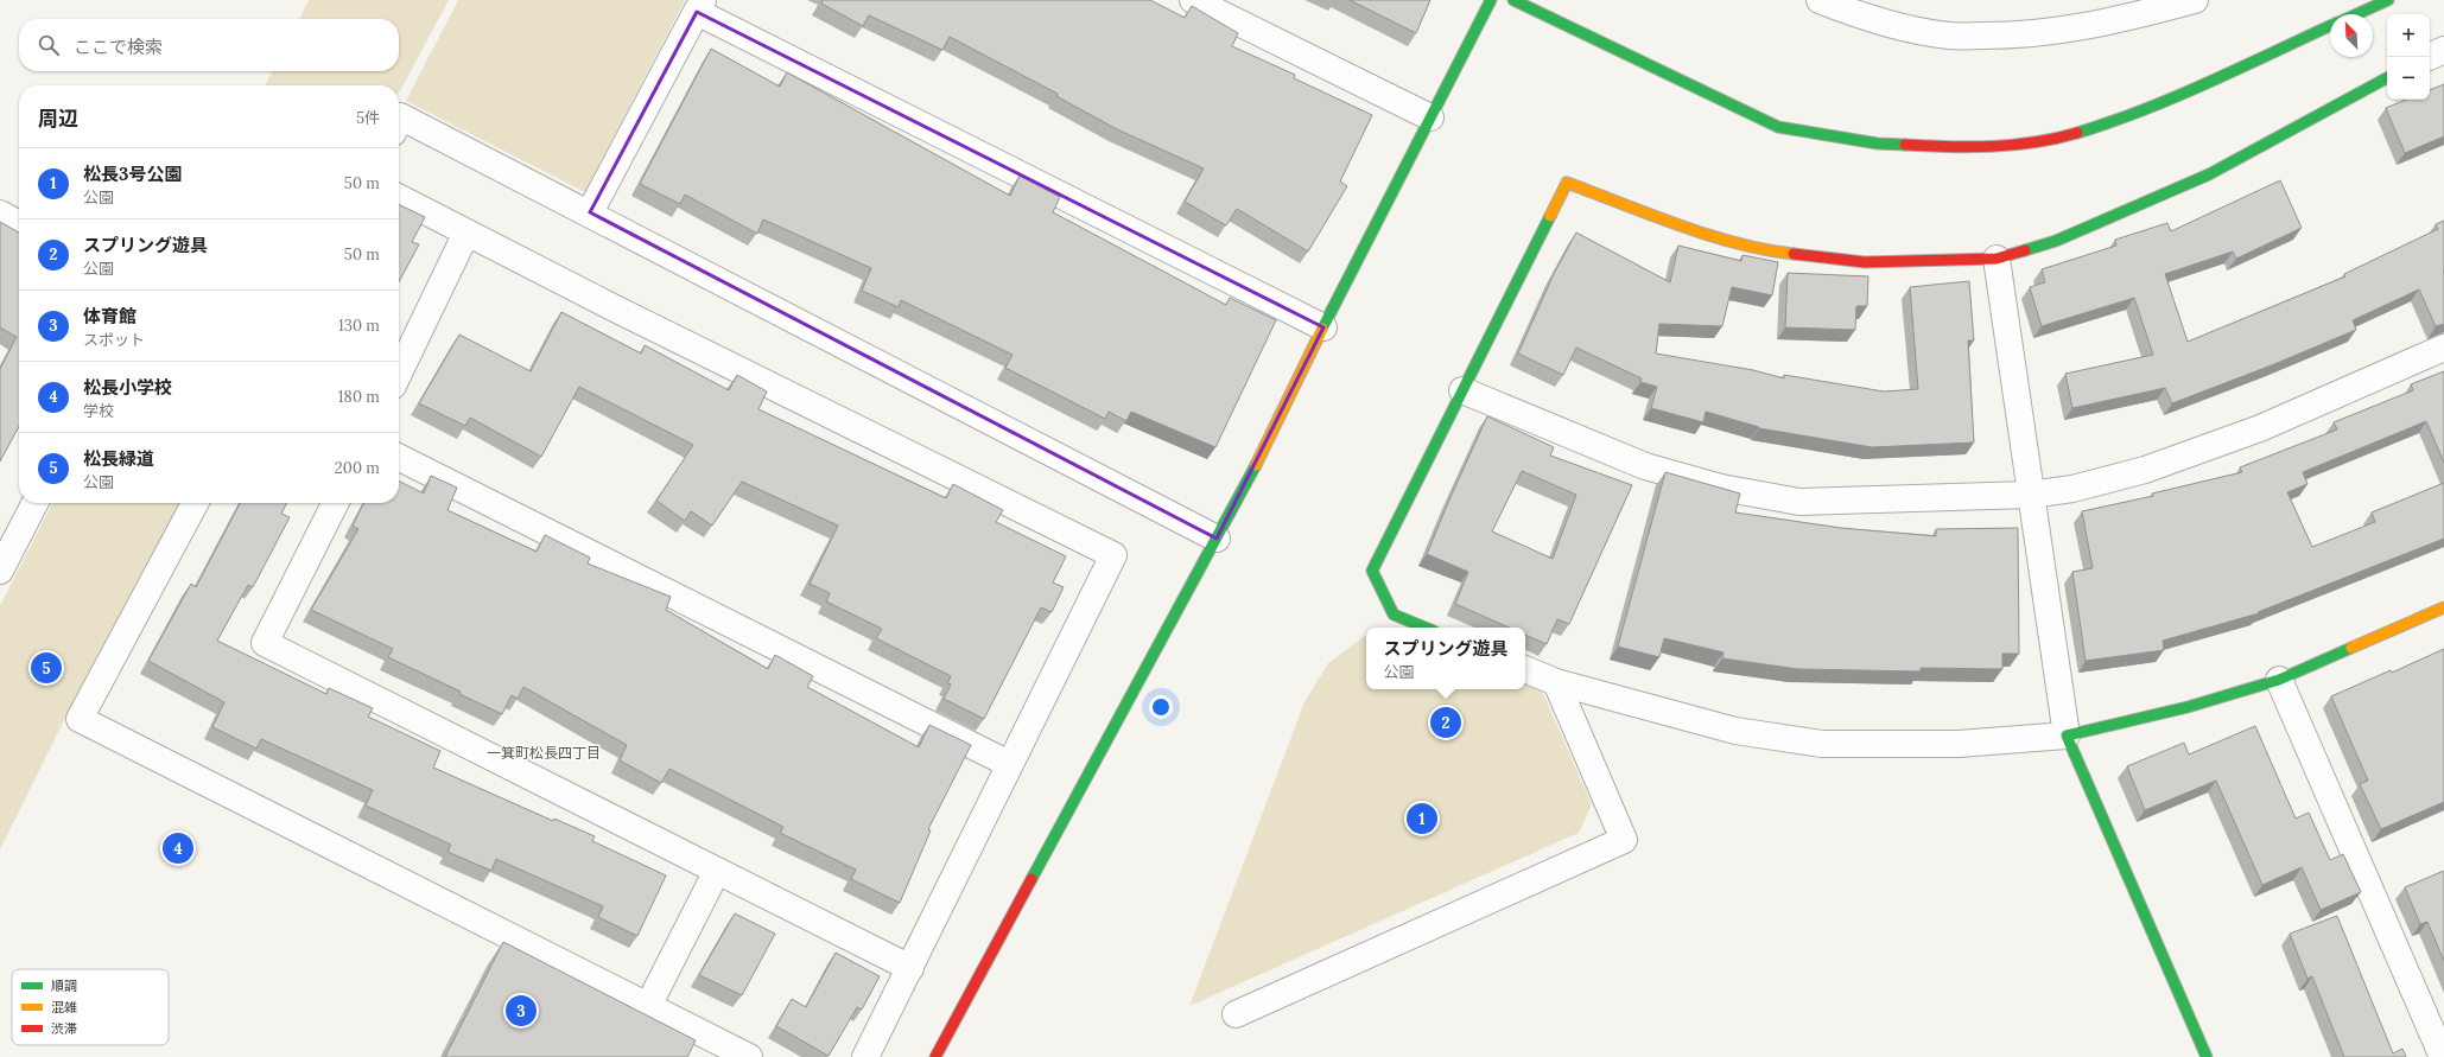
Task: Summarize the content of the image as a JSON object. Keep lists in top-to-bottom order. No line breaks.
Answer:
{"districts":["一箕町松長四丁目"],"legend":["順調","混雑","渋滞"],"north":"top left","page":{"map_buttons":["+","−"],"search":"ここで検索","heading":["周辺","5件"],"list":[{"mark":"1","name":"松長3号公園","note":"公園","value":"50 m"},{"mark":"2","name":"スプリング遊具","note":"公園","value":"50 m"},{"mark":"3","name":"体育館","note":"スポット","value":"130 m"},{"mark":"4","name":"松長小学校","note":"学校","value":"180 m"},{"mark":"5","name":"松長緑道","note":"公園","value":"200 m"}],"popup":["スプリング遊具","公園"],"pins":["5","2","1","4","3"]}}
